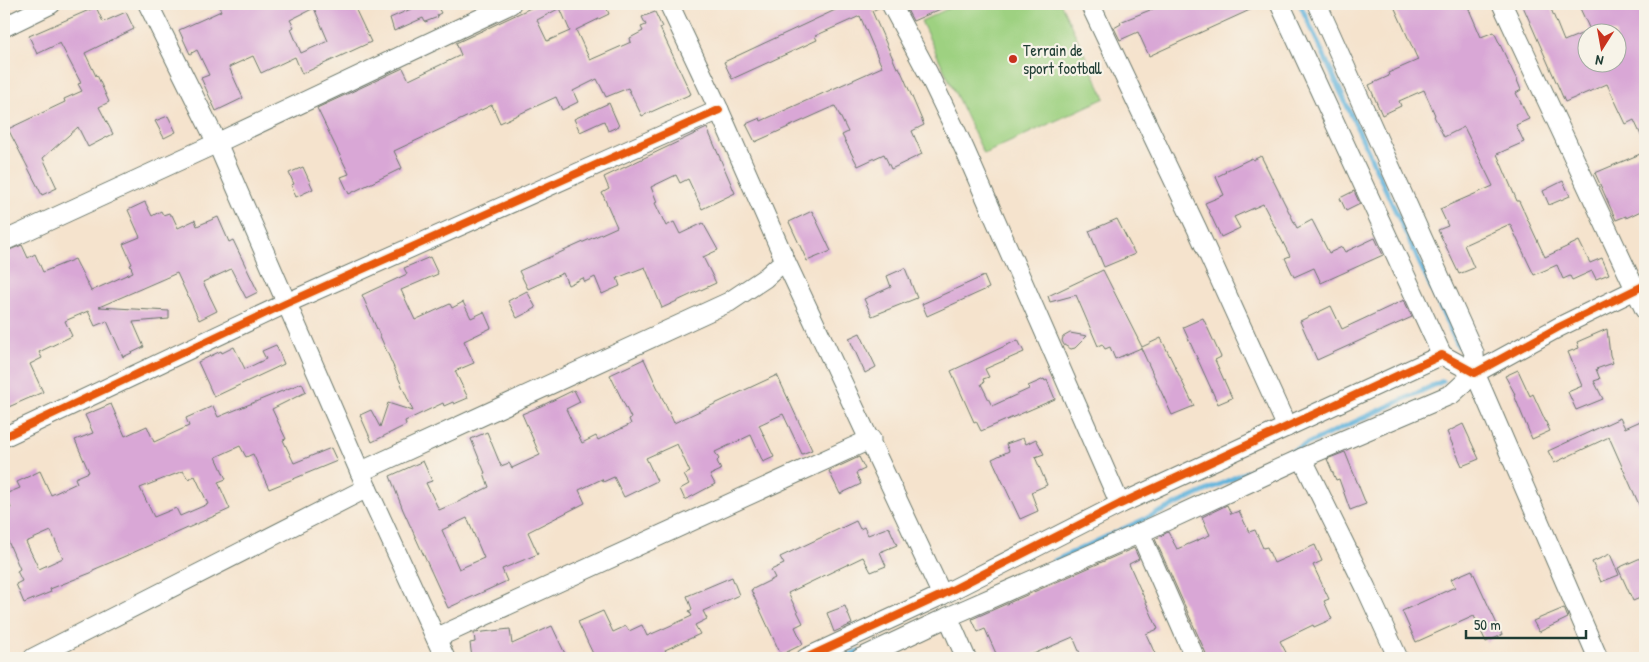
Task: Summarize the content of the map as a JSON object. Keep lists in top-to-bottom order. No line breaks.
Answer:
{"places":["Terrain de sport football"],"scale_bar":"50 m","north":"bottom"}
